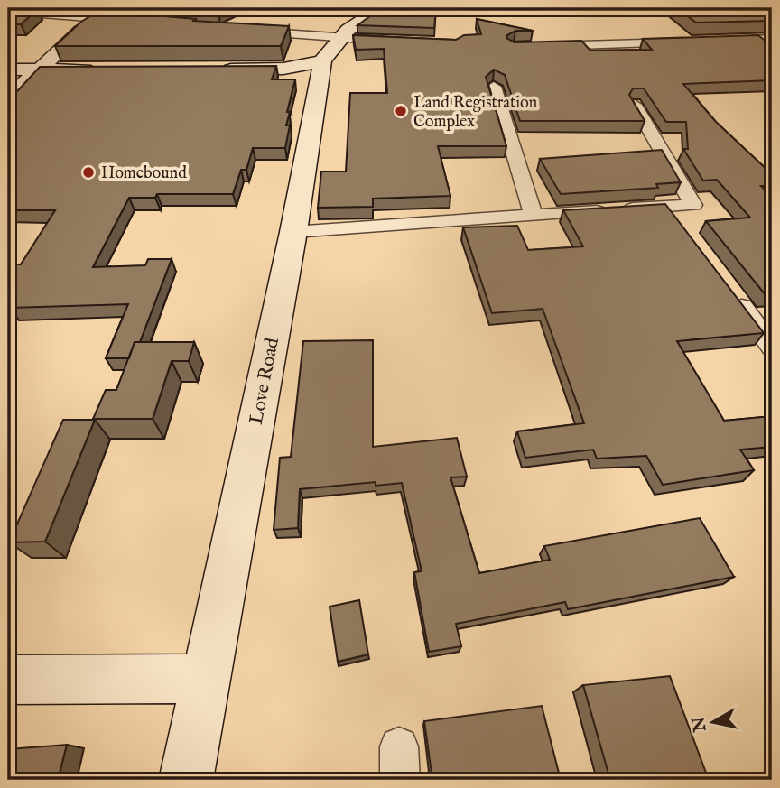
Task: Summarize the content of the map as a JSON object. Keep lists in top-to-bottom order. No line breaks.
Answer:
{"streets":{"main road":["Love Road"]},"places":["Land Registration Complex","Homebound"],"north":"left"}
